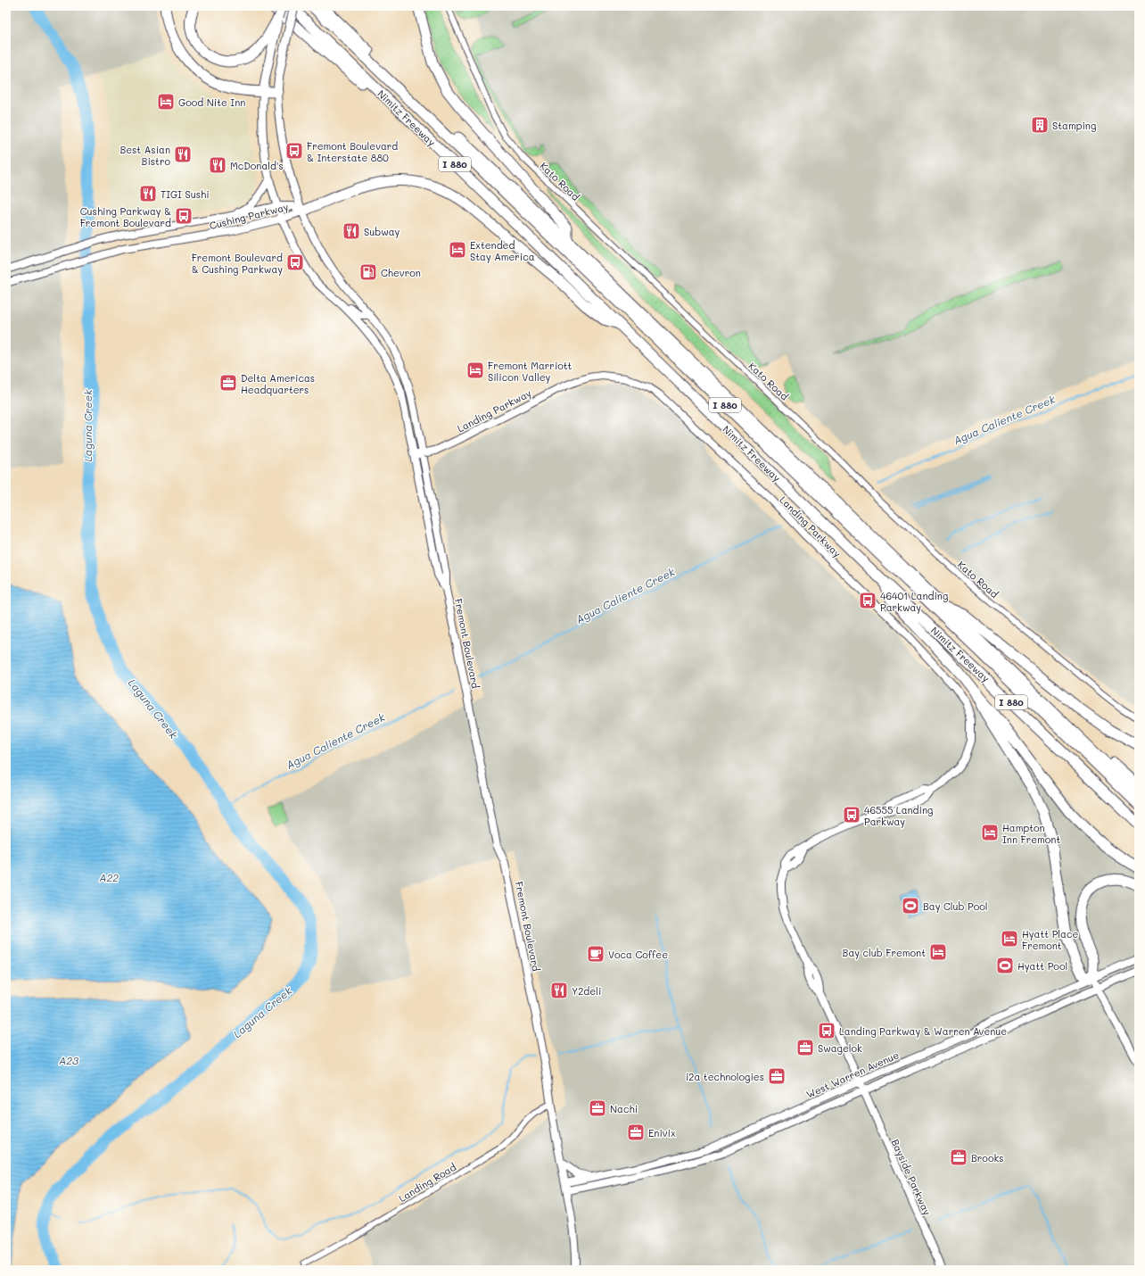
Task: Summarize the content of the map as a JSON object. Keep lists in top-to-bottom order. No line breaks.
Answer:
{"streets":{"highway":["Nimitz Freeway","I 880"],"main road":["Cushing Parkway","Landing Parkway","Fremont Boulevard","West Warren Avenue","Bayside Parkway"],"street":["Kato Road","Landing Road"]},"crossings":[["Cushing Parkway","Fremont Boulevard"],["Landing Parkway","Fremont Boulevard"],["Landing Parkway","West Warren Avenue"],["Landing Parkway","Bayside Parkway"],["Fremont Boulevard","West Warren Avenue"],["Fremont Boulevard","Landing Road"],["West Warren Avenue","Bayside Parkway"]],"water":["Agua Caliente Creek","Laguna Creek","A22","A23"],"places":{"hotel":["Good Nite Inn","Extended Stay America","Fremont Marriott Silicon Valley","Hampton Inn Fremont","Hyatt Place Fremont","Bay club Fremont"],"building":["Stamping"],"bus stop":["Fremont Boulevard & Interstate 880","Cushing Parkway & Fremont Boulevard","Fremont Boulevard & Cushing Parkway","46401 Landing Parkway","46555 Landing Parkway","Landing Parkway & Warren Avenue"],"restaurant":["Best Asian Bistro","McDonald's","TIGI Sushi","Subway","Y2deli"],"fuel station":["Chevron"],"office":["Delta Americas Headquarters","Swagelok","i2a technologies","Nachi","Enivix","Brooks"],"sports":["Bay Club Pool","Hyatt Pool"],"cafe":["Voca Coffee"]}}
